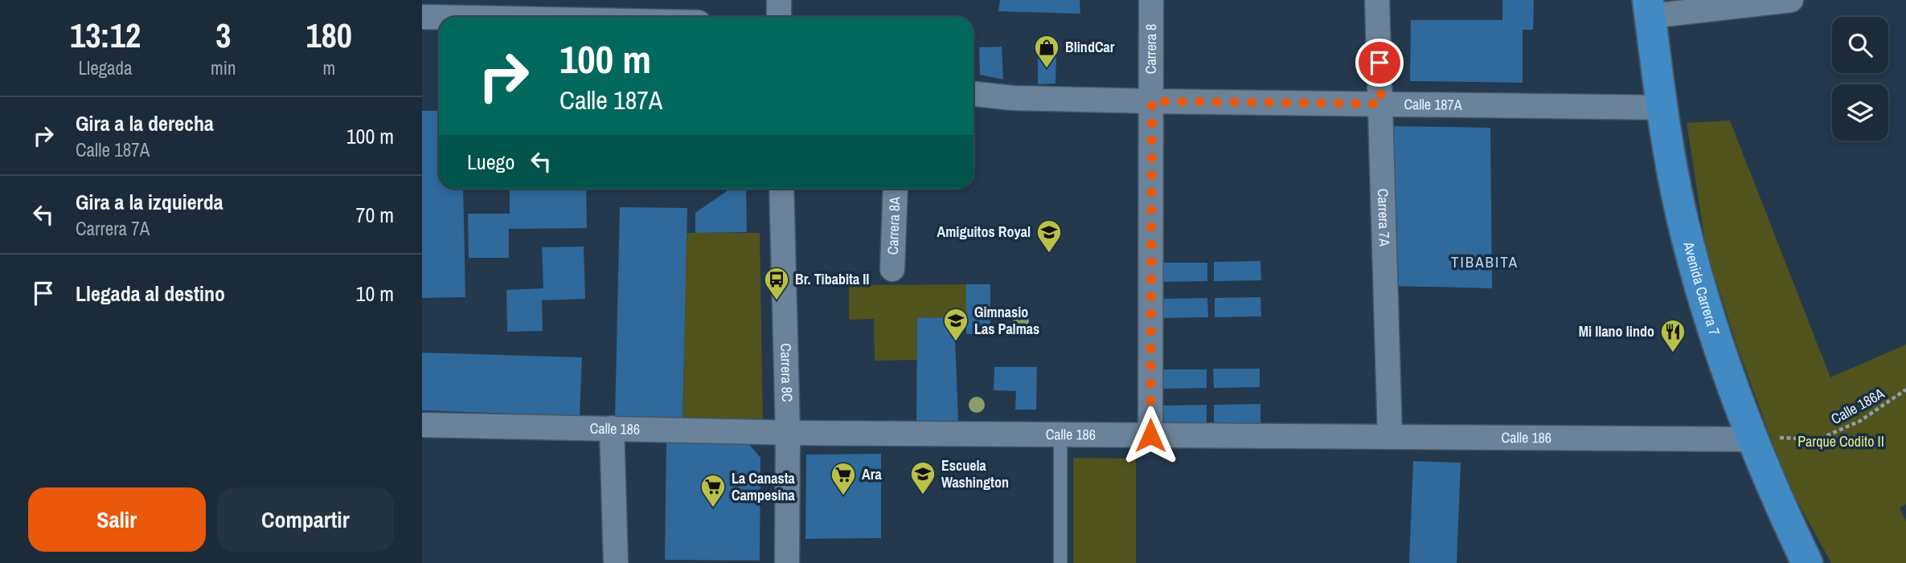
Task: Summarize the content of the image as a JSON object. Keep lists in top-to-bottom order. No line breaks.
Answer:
{"streets":{"main road":["Avenida Carrera 7"],"street":["Carrera 8","Calle 187A","Carrera 7A","Carrera 8A","Carrera 8C","Calle 186"],"path":["Calle 186A"]},"crossings":[["Carrera 8","Calle 187A"],["Carrera 8","Calle 186"],["Calle 187A","Carrera 7A"],["Calle 187A","Avenida Carrera 7"],["Carrera 7A","Calle 186"],["Avenida Carrera 7","Calle 186A"],["Avenida Carrera 7","Calle 186"],["Carrera 8C","Calle 186"],["Calle 186A","Calle 186"]],"districts":["TIBABITA"],"parks":["Parque Codito II"],"places":{"shop":["BlindCar"],"school or university":["Amiguitos Royal","Gimnasio Las Palmas","Escuela Washington"],"bus stop":["Br. Tibabita II"],"restaurant":["Mi llano lindo"],"supermarket":["Ara","La Canasta Campesina"]},"page":{"eta":["13:12","Llegada","3","min","180","m"],"turn":["100 m","Calle 187A"],"list":[{"name":"Gira a la derecha","note":"Calle 187A","value":"100 m"},{"name":"Gira a la izquierda","note":"Carrera 7A","value":"70 m"},{"name":"Llegada al destino","value":"10 m"}],"then":"Luego","buttons":["Salir","Compartir"]}}
